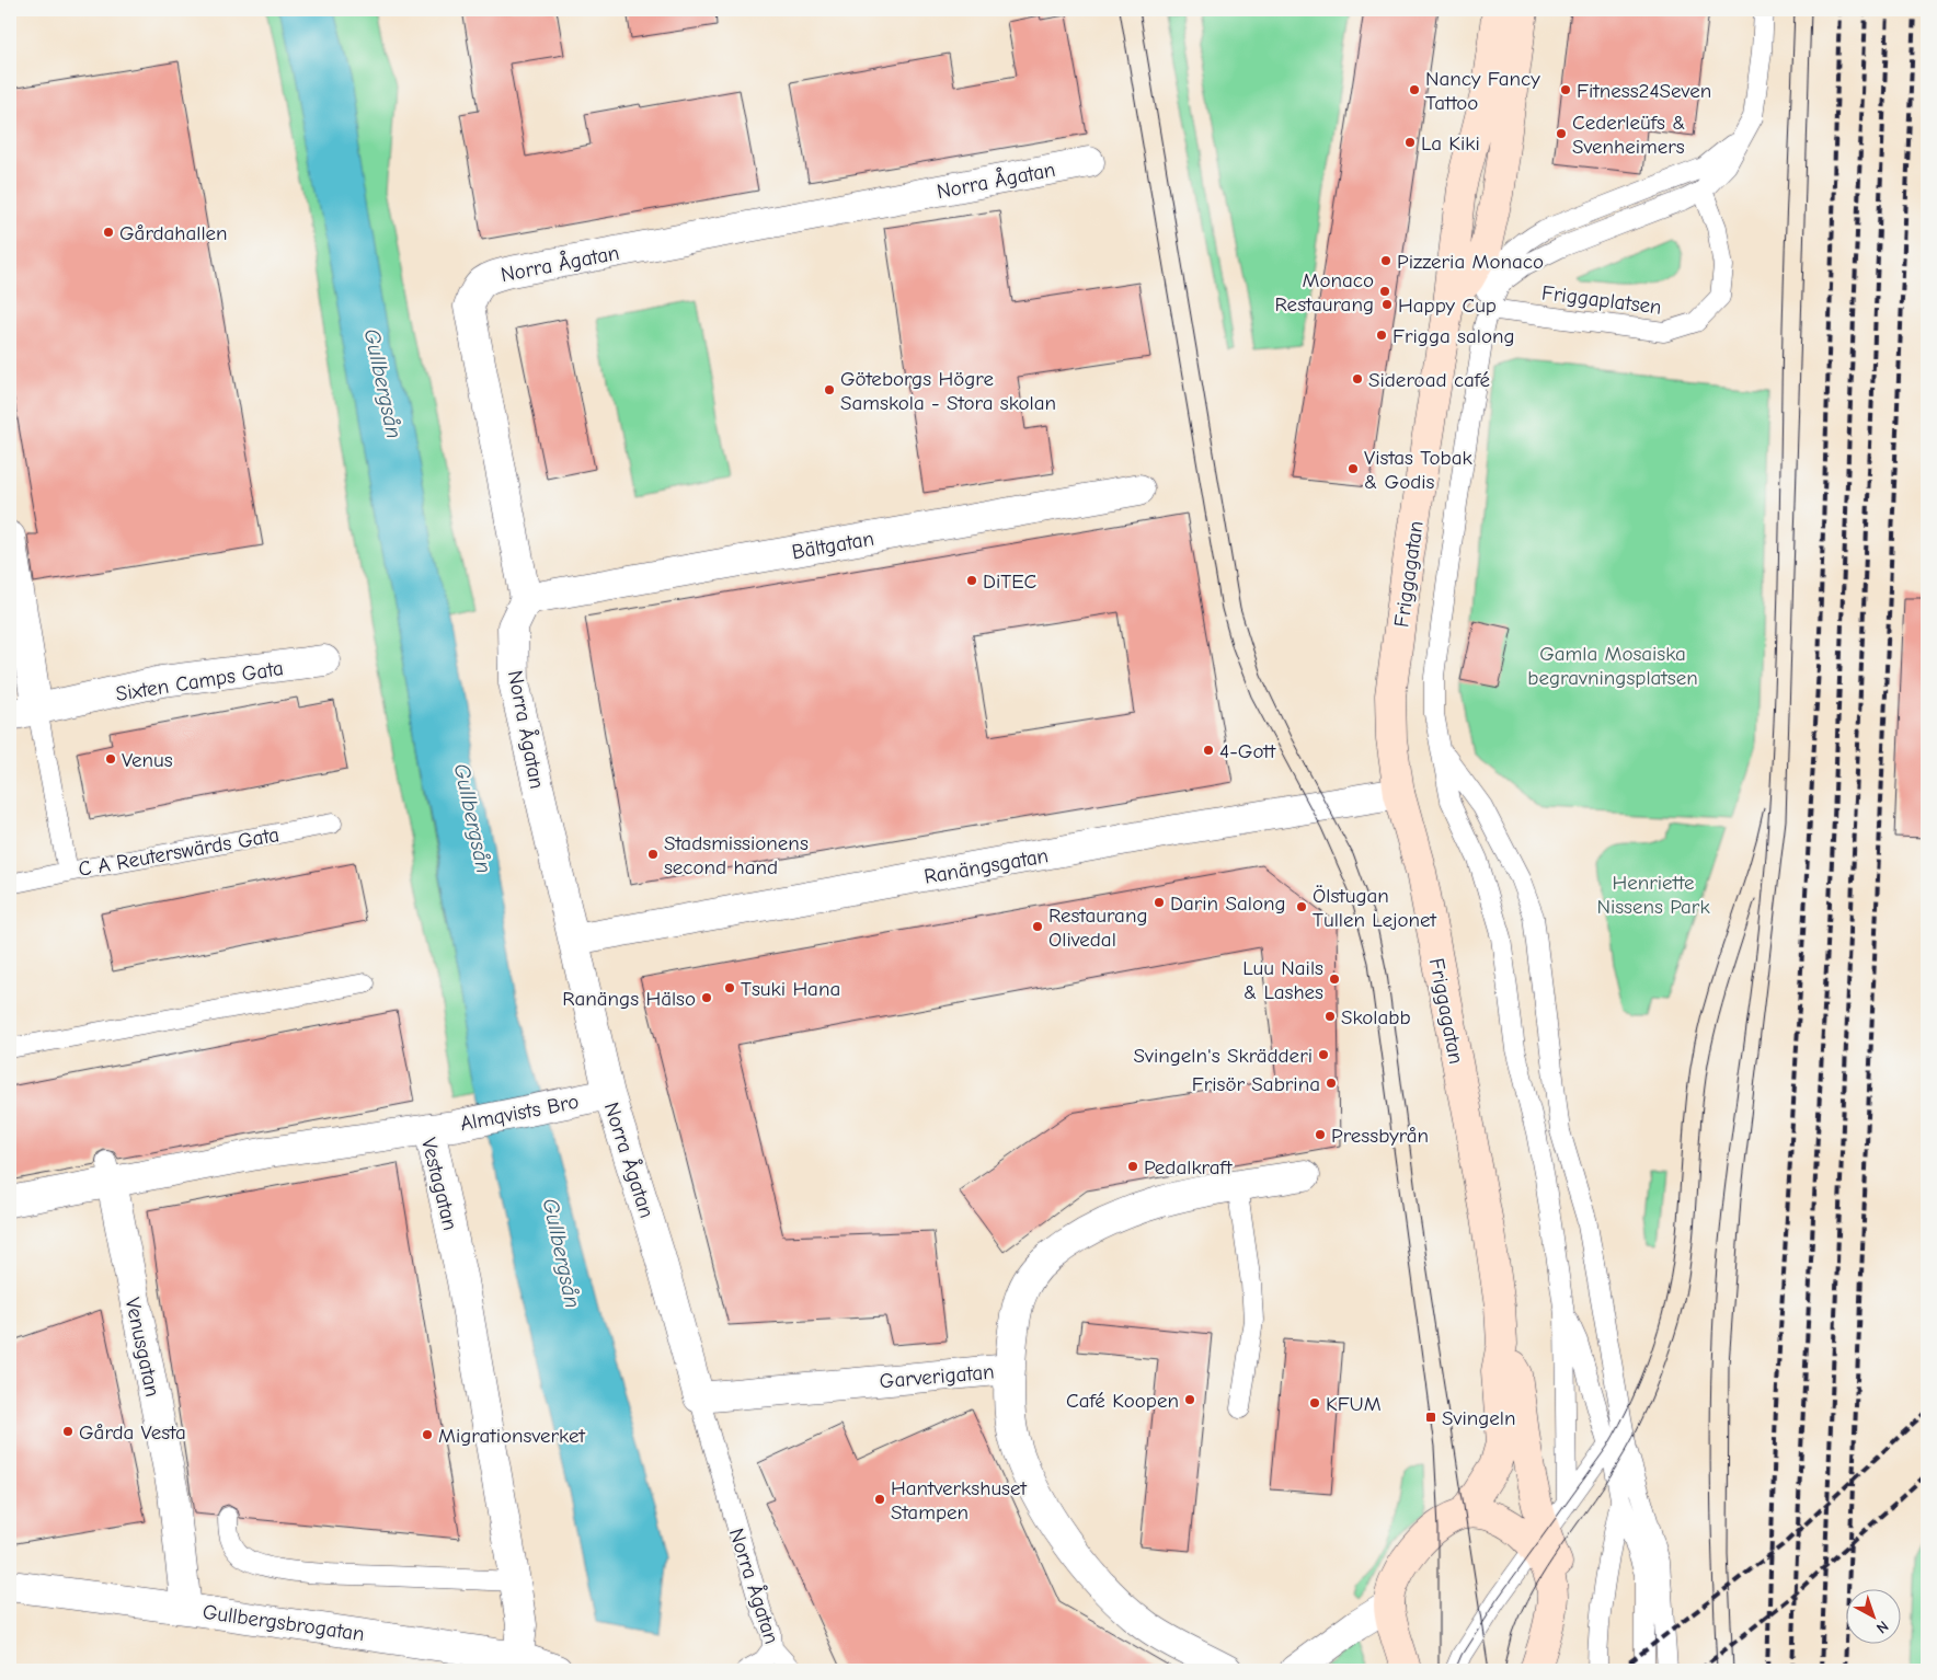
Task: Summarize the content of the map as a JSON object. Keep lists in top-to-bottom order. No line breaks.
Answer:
{"streets":{"main road":["Friggagatan"],"street":["Norra Ågatan","Bältgatan","Sixten Camps Gata","C A Reuterswärds Gata","Ranängsgatan","Almqvists Bro","Vestagatan","Venusgatan","Garverigatan","Gullbergsbrogatan"],"lane":["Friggaplatsen"]},"crossings":[["Norra Ågatan","Bältgatan"],["Norra Ågatan","Ranängsgatan"],["Norra Ågatan","Almqvists Bro"],["Norra Ågatan","Garverigatan"],["Friggaplatsen","Friggagatan"],["Friggagatan","Ranängsgatan"],["Sixten Camps Gata","C A Reuterswärds Gata"],["Almqvists Bro","Vestagatan"],["Vestagatan","Venusgatan"],["Vestagatan","Gullbergsbrogatan"],["Venusgatan","Gullbergsbrogatan"]],"water":["Gullbergsån"],"parks":["Gamla Mosaiska begravningsplatsen","Henriette Nissens Park"],"places":{"other":["Nancy Fancy Tattoo","Fitness24Seven","Cederleüfs & Svenheimers","La Kiki","Gårdahallen","Pizzeria Monaco","Monaco Restaurang","Happy Cup","Frigga salong","Sideroad café","Göteborgs Högre Samskola - Stora skolan","Vistas Tobak & Godis","DiTEC","4-Gott","Venus","Stadsmissionens second hand","Darin Salong","Ölstugan Tullen Lejonet","Restaurang Olivedal","Luu Nails & Lashes","Tsuki Hana","Ranängs Hälso","Skolabb","Svingeln's Skrädderi","Frisör Sabrina","Pressbyrån","Pedalkraft","Café Koopen","KFUM","Gårda Vesta","Migrationsverket","Hantverkshuset Stampen"],"transit":["Svingeln"]},"north":"bottom right"}
